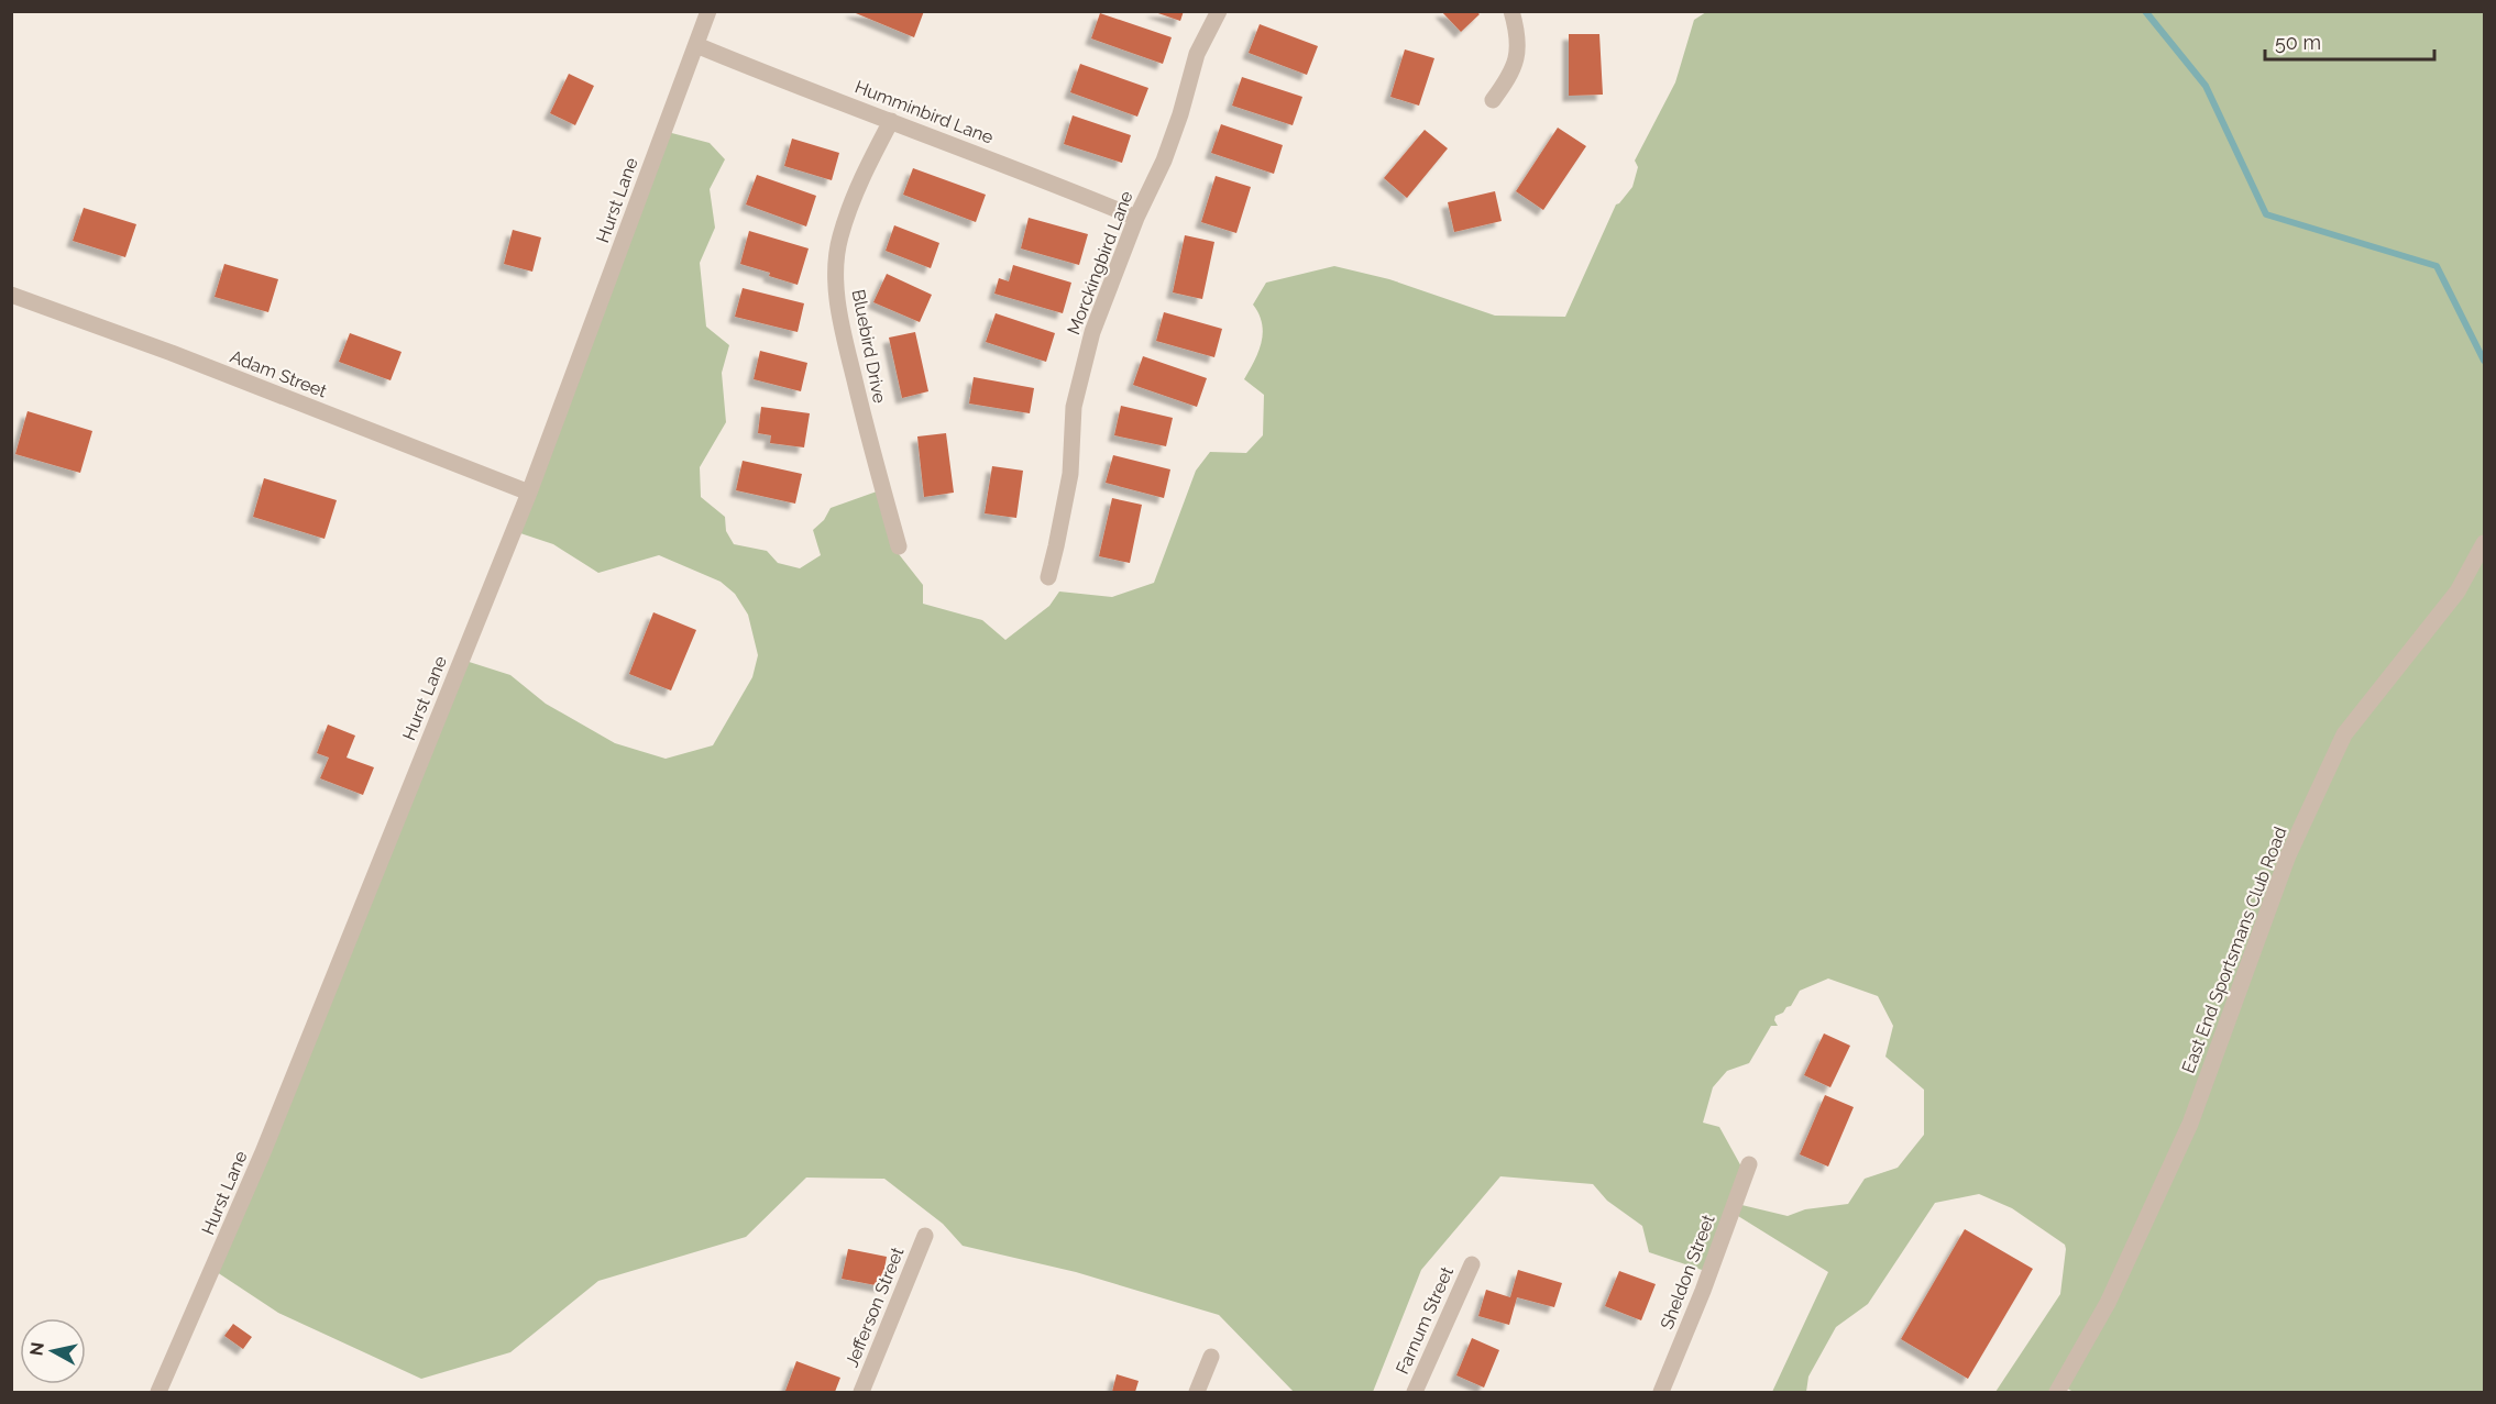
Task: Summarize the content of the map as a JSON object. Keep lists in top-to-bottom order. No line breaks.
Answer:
{"streets":{"street":["Humminbird Lane","Hurst Lane","Morckingbird Lane","Bluebird Drive","Adam Street","East End Sportsmans Club Road","Sheldon Street","Jefferson Street","Farnum Street"]},"crossings":[["Humminbird Lane","Hurst Lane"],["Humminbird Lane","Morckingbird Lane"],["Humminbird Lane","Bluebird Drive"],["Hurst Lane","Adam Street"]],"scale_bar":"50 m","north":"left"}
